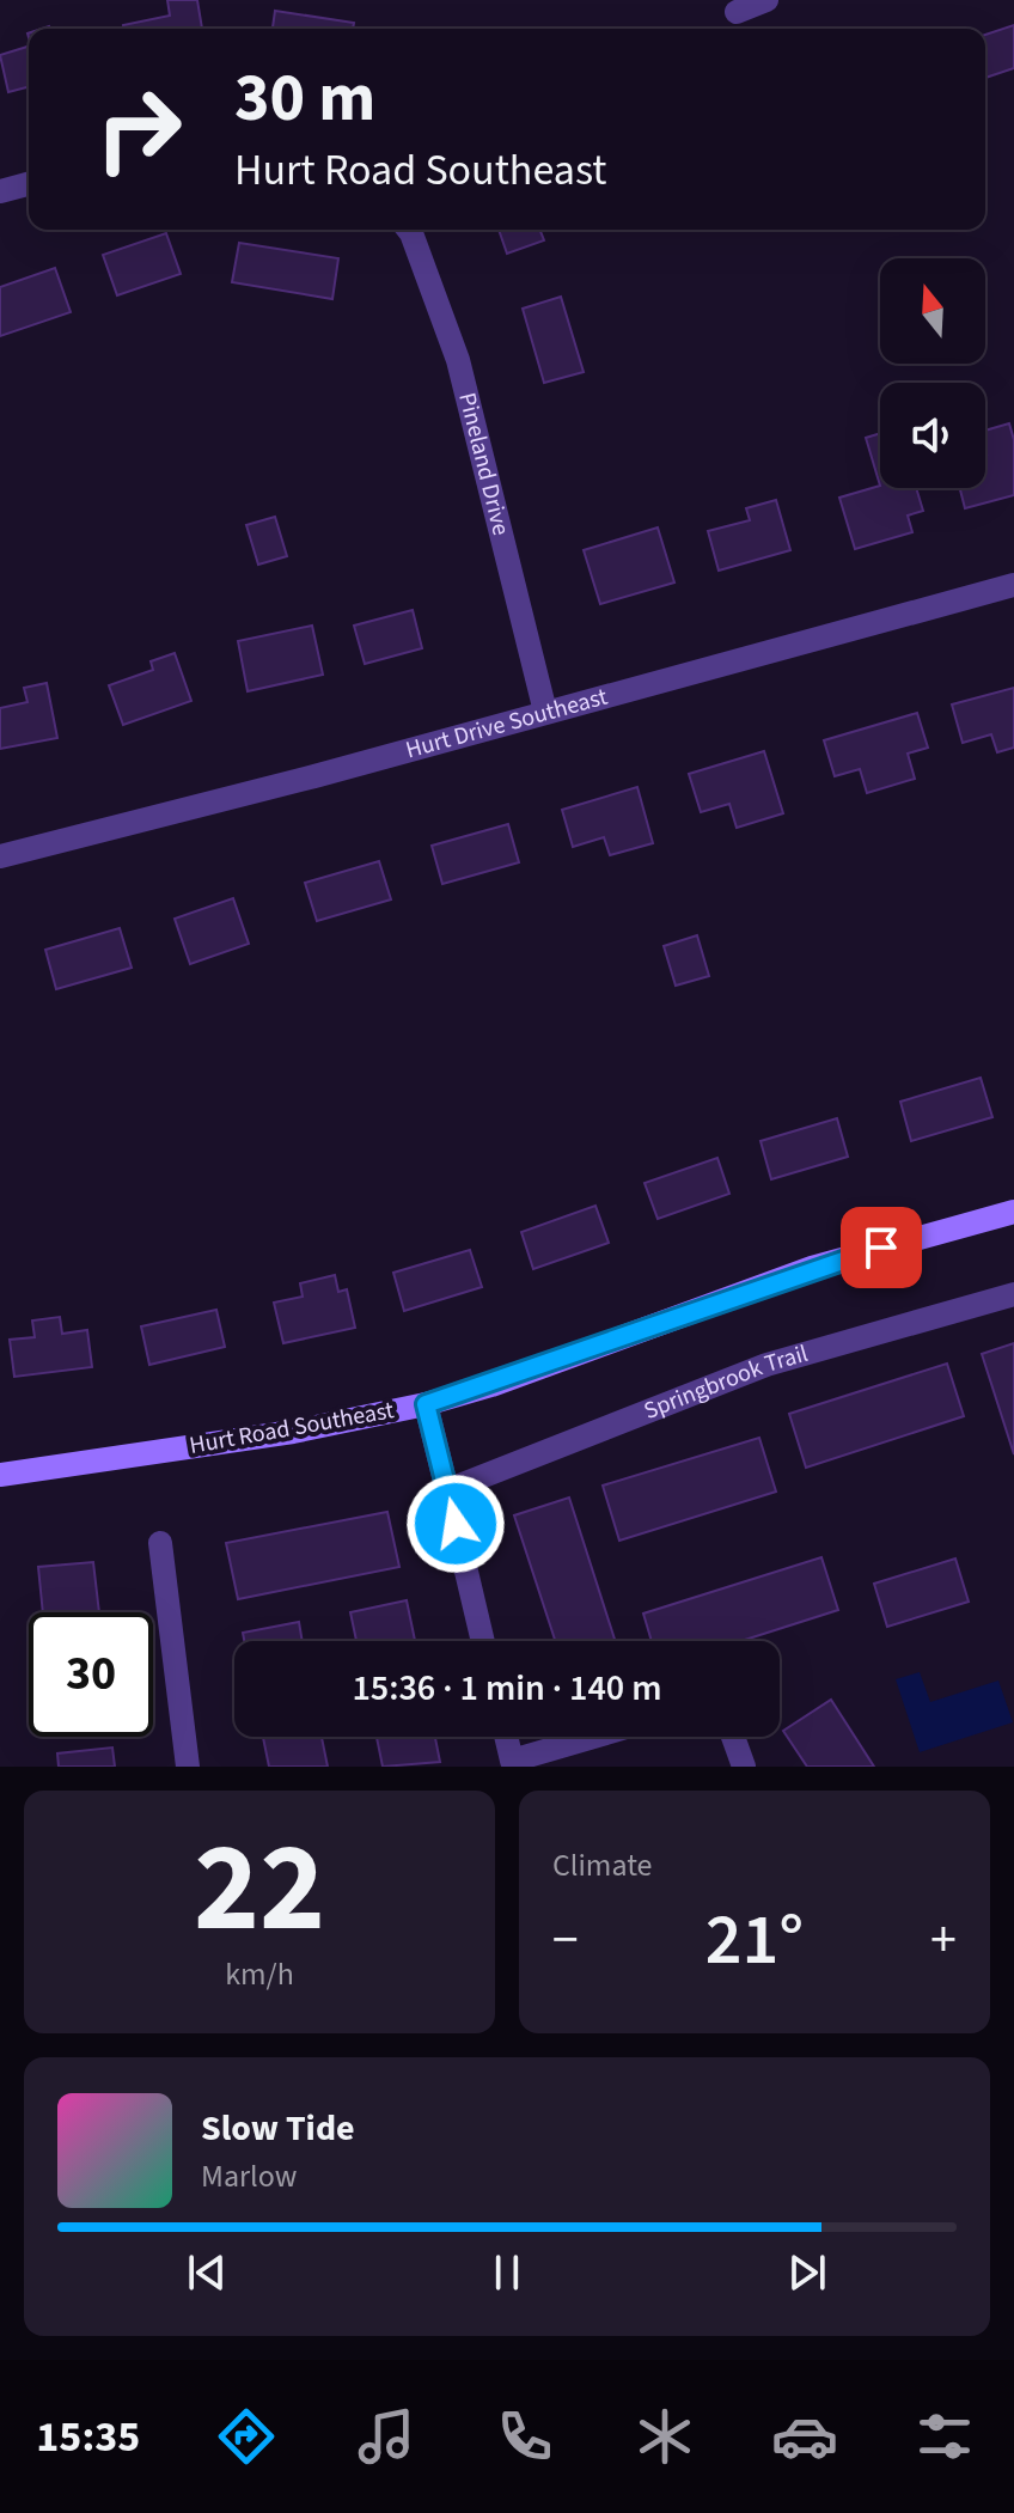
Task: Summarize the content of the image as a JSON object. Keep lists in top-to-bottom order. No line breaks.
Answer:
{"streets":{"street":["Pineland Drive","Hurt Drive Southeast","Springbrook Trail","Hurt Road Southeast"]},"crossings":[["Pineland Drive","Hurt Drive Southeast"]],"north":"top","page":{"turn":["30 m","Hurt Road Southeast"],"limit":"30","trip":"15:36 · 1 min · 140 m","tile":[["22","km/h"],"Climate"],"heat":["−","21°","+"],"song":["Slow Tide","Marlow"],"tabs":"15:35"}}
